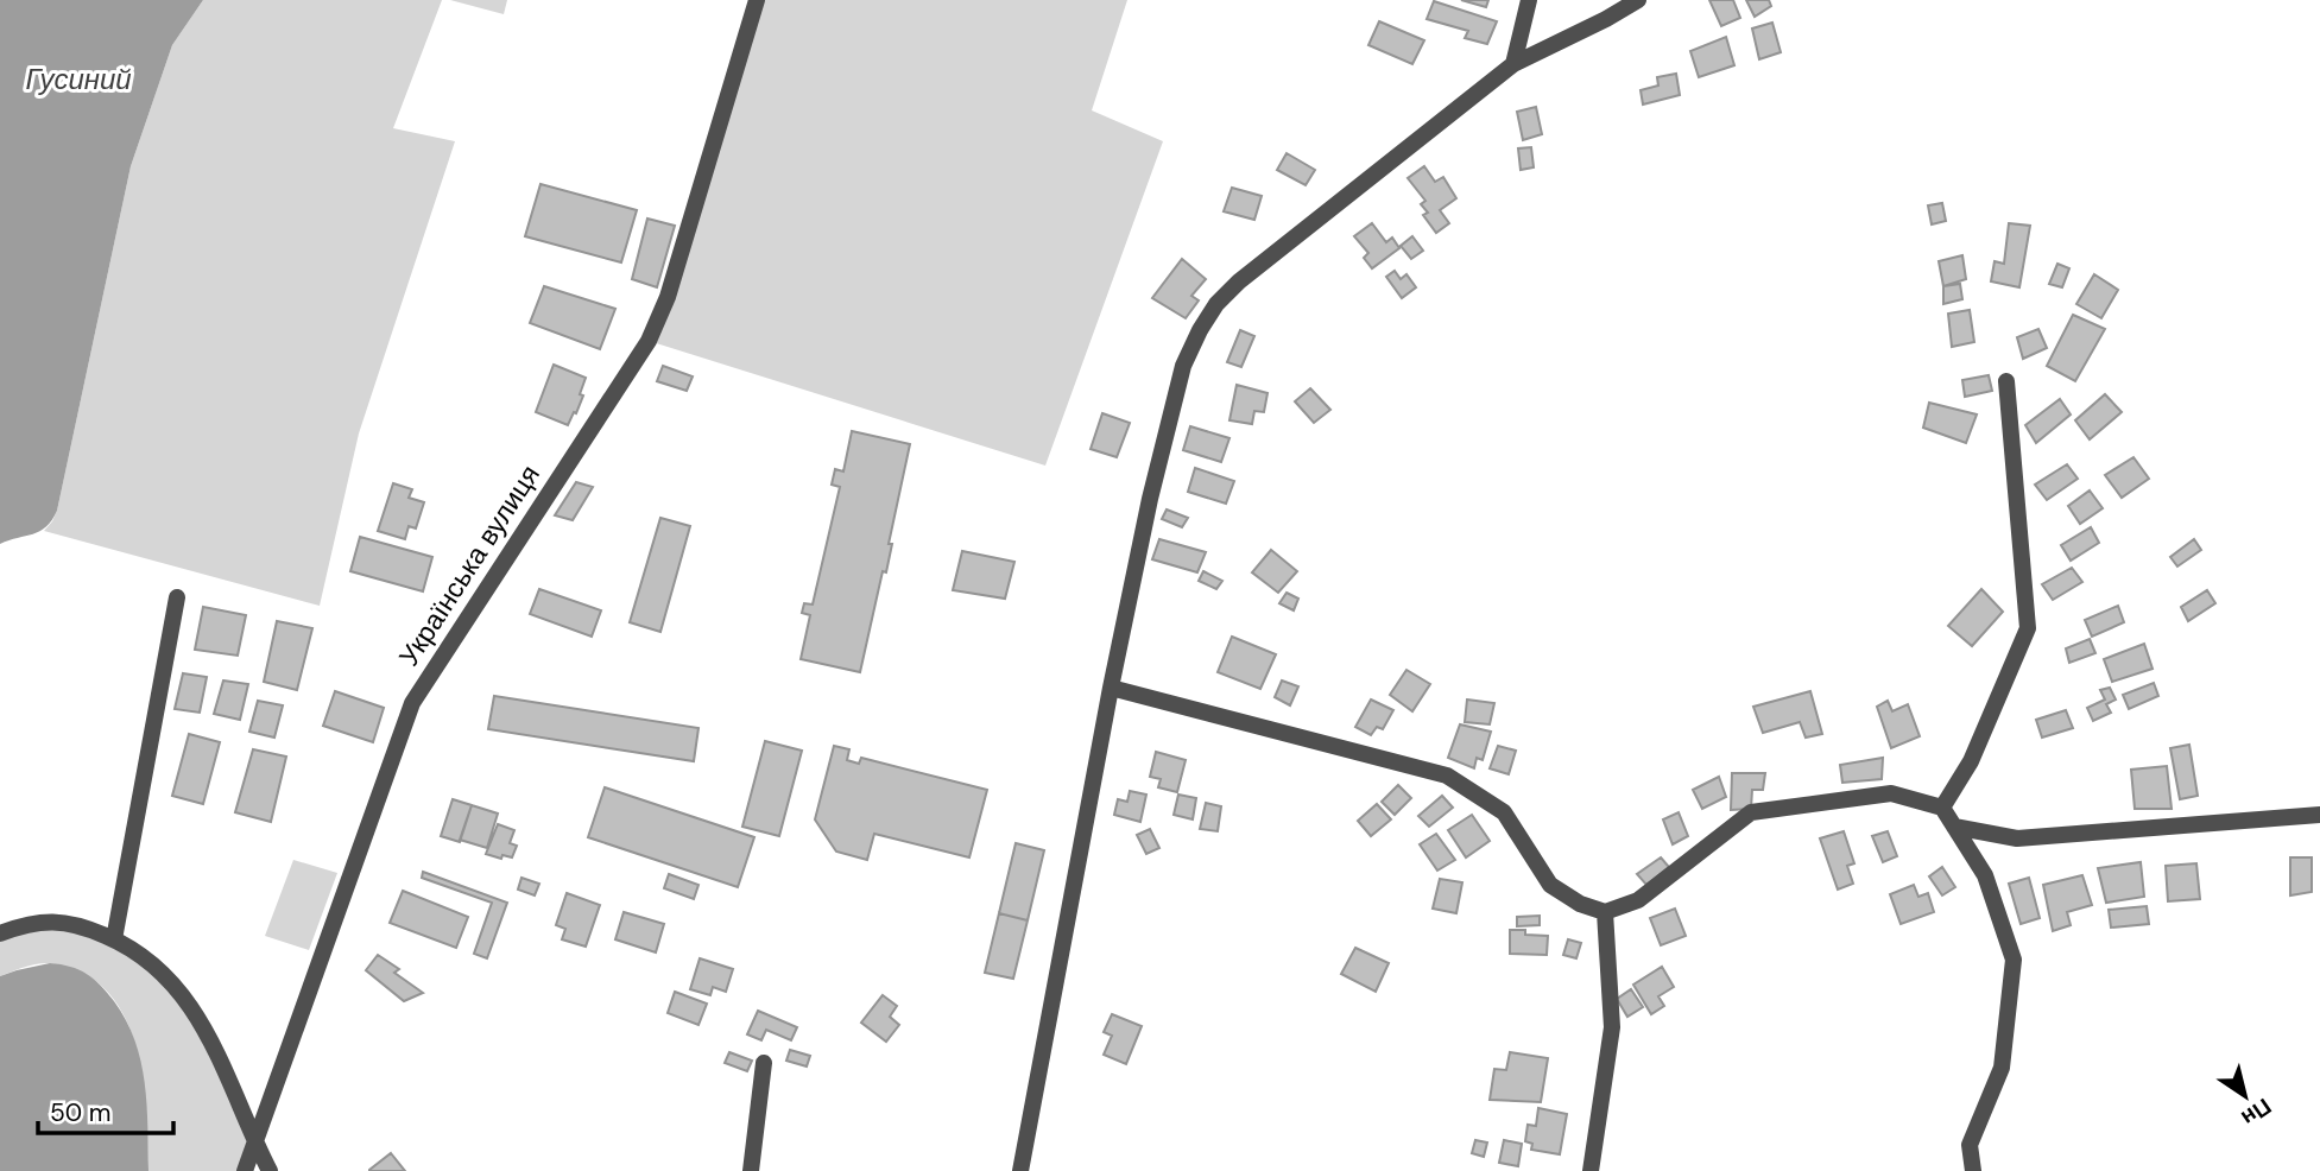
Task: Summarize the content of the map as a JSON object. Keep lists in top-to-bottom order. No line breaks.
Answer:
{"streets":{"street":["Українська вулиця"]},"water":["Гусиний"],"scale_bar":"50 m","north":"bottom right"}
